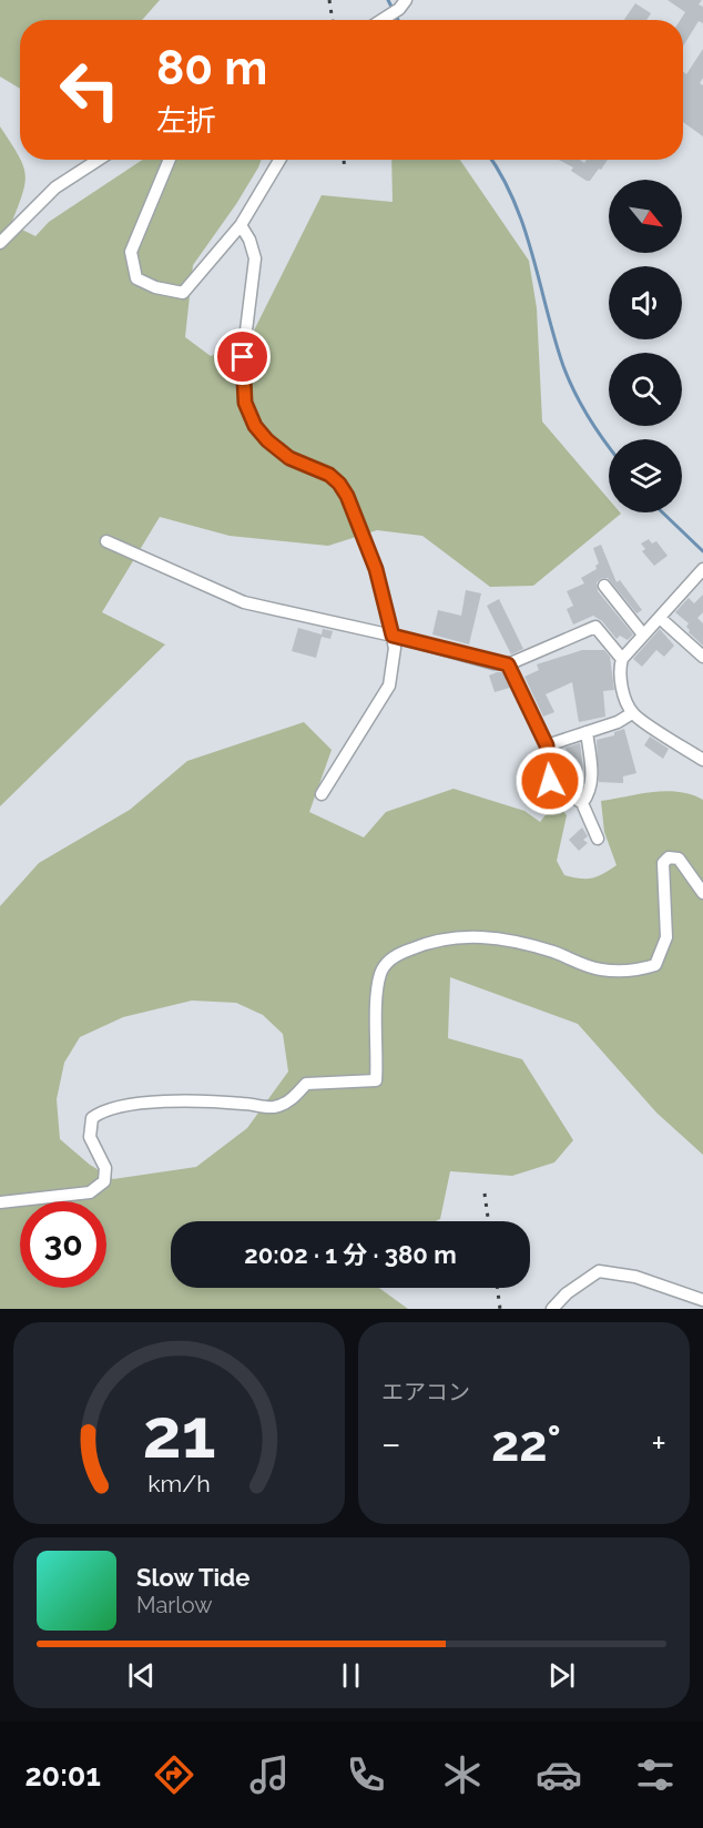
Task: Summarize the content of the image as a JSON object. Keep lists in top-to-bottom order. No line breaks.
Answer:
{"north":"bottom right","page":{"turn":["80 m","左折"],"limit":"30","trip":"20:02 · 1 分 · 380 m","tile":"エアコン","heat":["−","22°","+"],"song":["Slow Tide","Marlow"],"tabs":"20:01","gauge":["21","km/h"]}}
